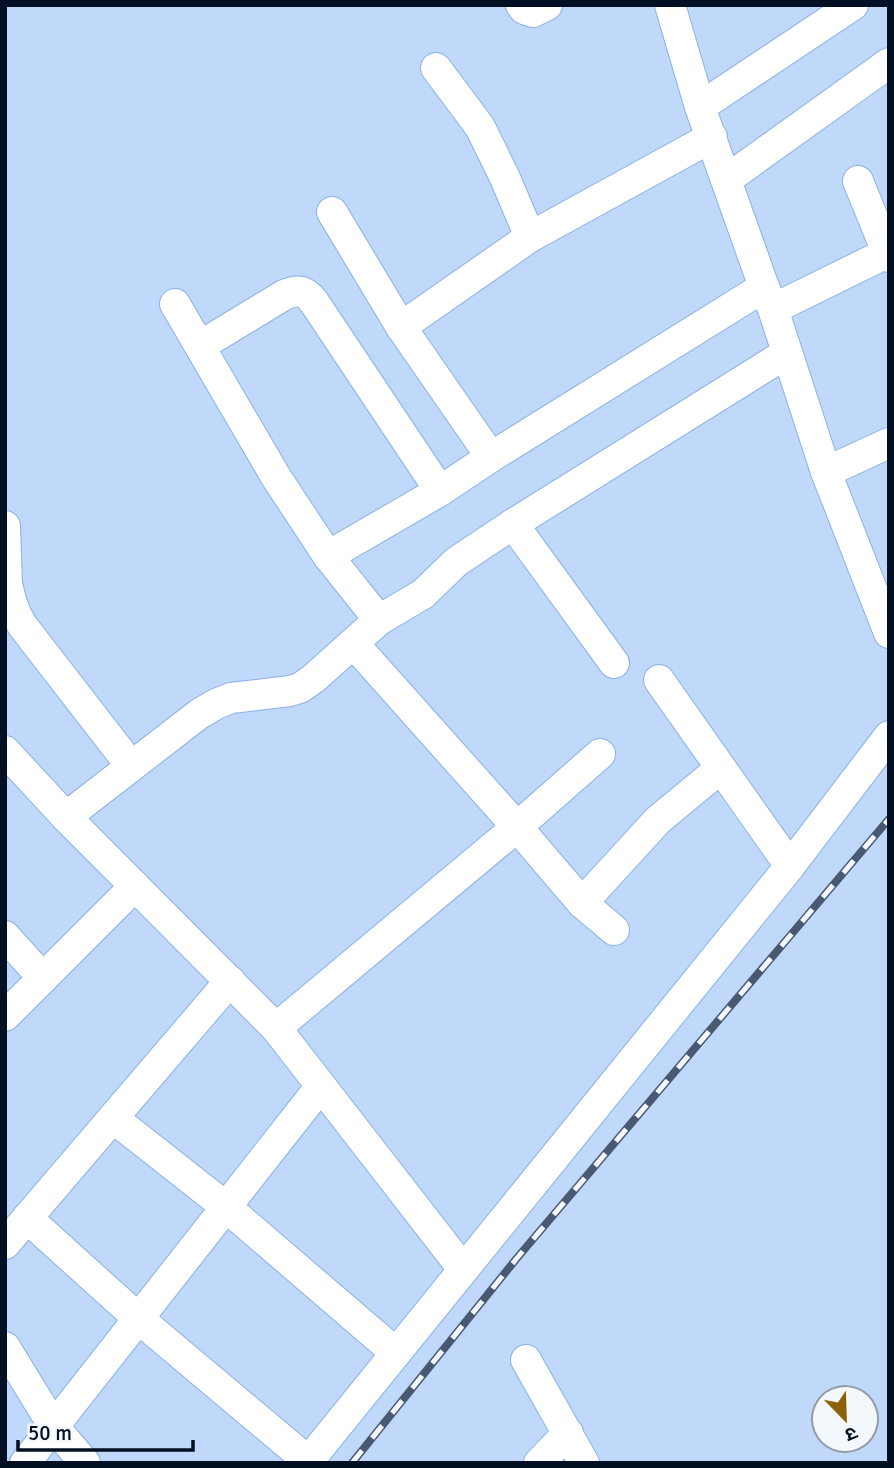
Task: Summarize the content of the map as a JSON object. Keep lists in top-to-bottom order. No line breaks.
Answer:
{"scale_bar":"50 m","north":"bottom right"}
